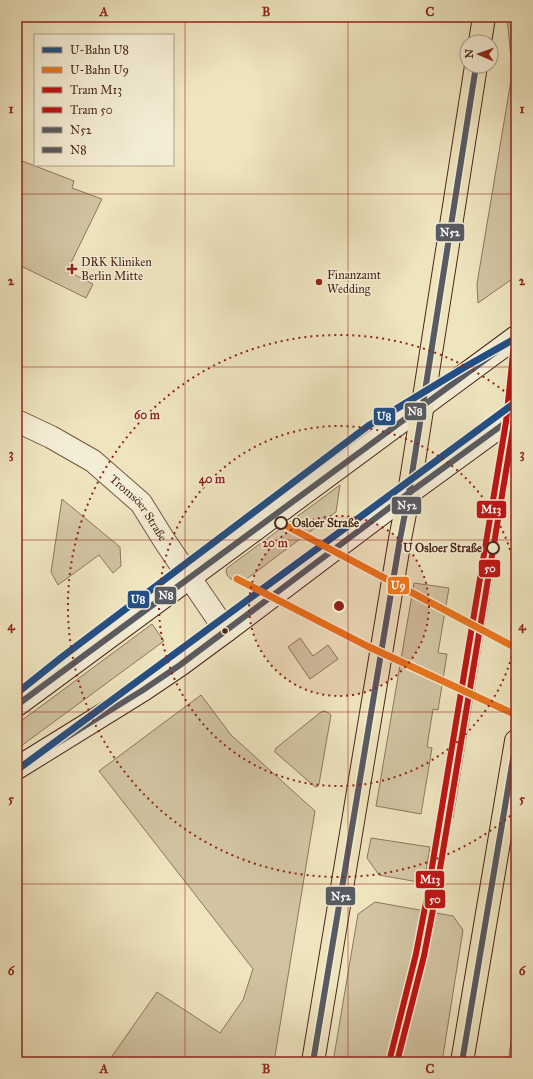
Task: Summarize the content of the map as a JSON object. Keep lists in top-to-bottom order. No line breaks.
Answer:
{"streets":{"main road":["Tromsöer Straße"]},"places":{"health":["DRK Kliniken Berlin Mitte"],"other":["Finanzamt Wedding","Osloer Straße","U Osloer Straße"]},"lines":["transit line N52","tram line M13","transit line N8","metro line U8","tram line 50","metro line U9"],"legend":["U-Bahn U8","U-Bahn U9","Tram M13","Tram 50","N52","N8"],"north":"left","grid":{"columns":["A","B","C"],"rows":["1","2","3","4","5","6"]},"rings":["60 m","40 m","20 m"]}
